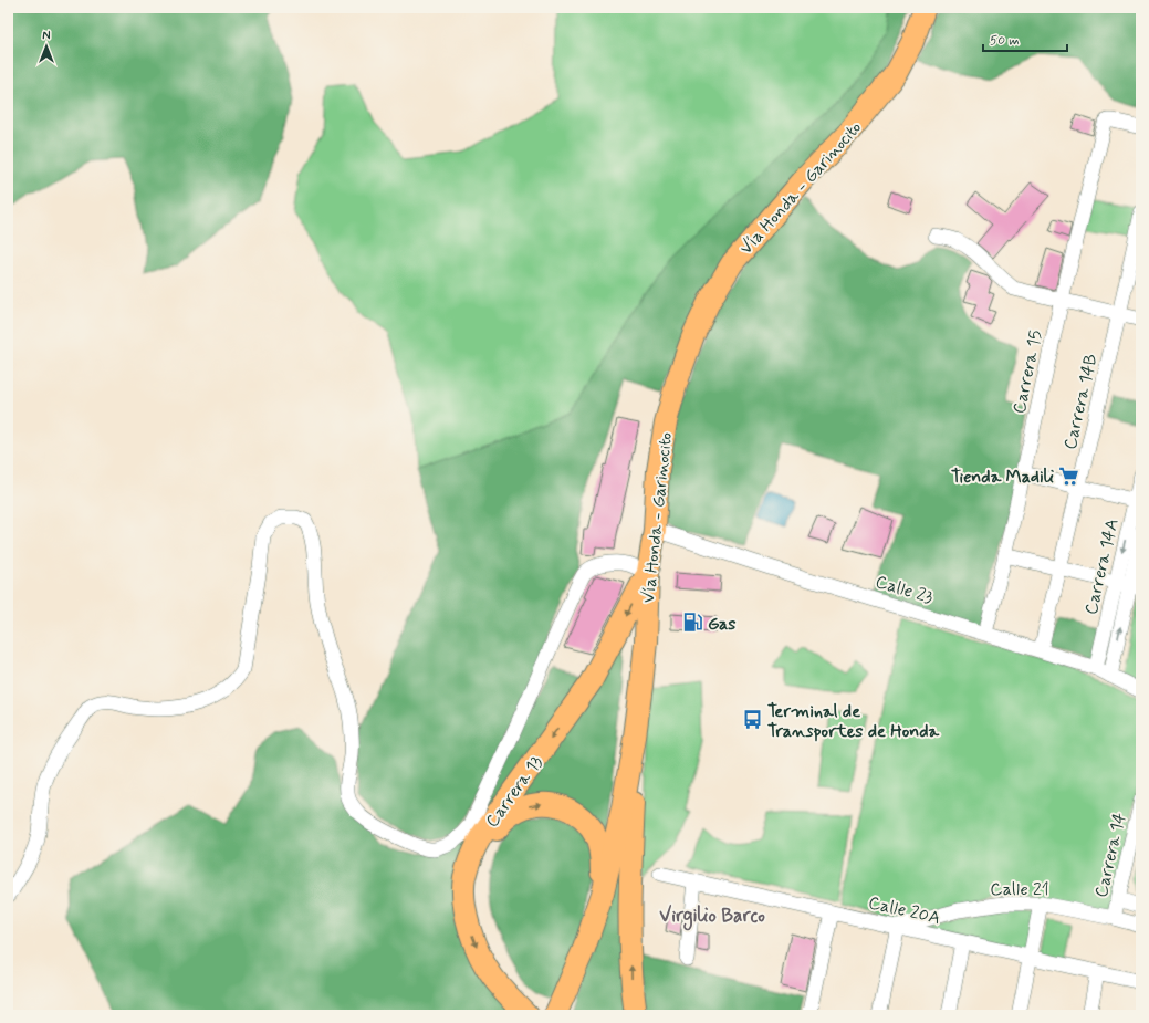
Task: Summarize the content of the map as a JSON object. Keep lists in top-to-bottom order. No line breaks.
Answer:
{"streets":{"highway":["Vía Honda - Garinocito","Carrera 13"],"street":["Carrera 15","Carrera 14B","Carrera 14A","Calle 23","Carrera 14","Calle 21","Calle 20A"]},"crossings":[["Vía Honda - Garinocito","Calle 23"],["Vía Honda - Garinocito","Carrera 13"],["Carrera 15","Calle 23"],["Carrera 14B","Calle 23"],["Carrera 14A","Calle 23"],["Carrera 14","Calle 21"],["Calle 21","Calle 20A"]],"districts":["Virgilio Barco"],"places":{"supermarket":["Tienda Madili"],"fuel station":["Gas"],"bus stop":["Terminal de Transportes de Honda"]},"scale_bar":"50 m","north":"top"}
